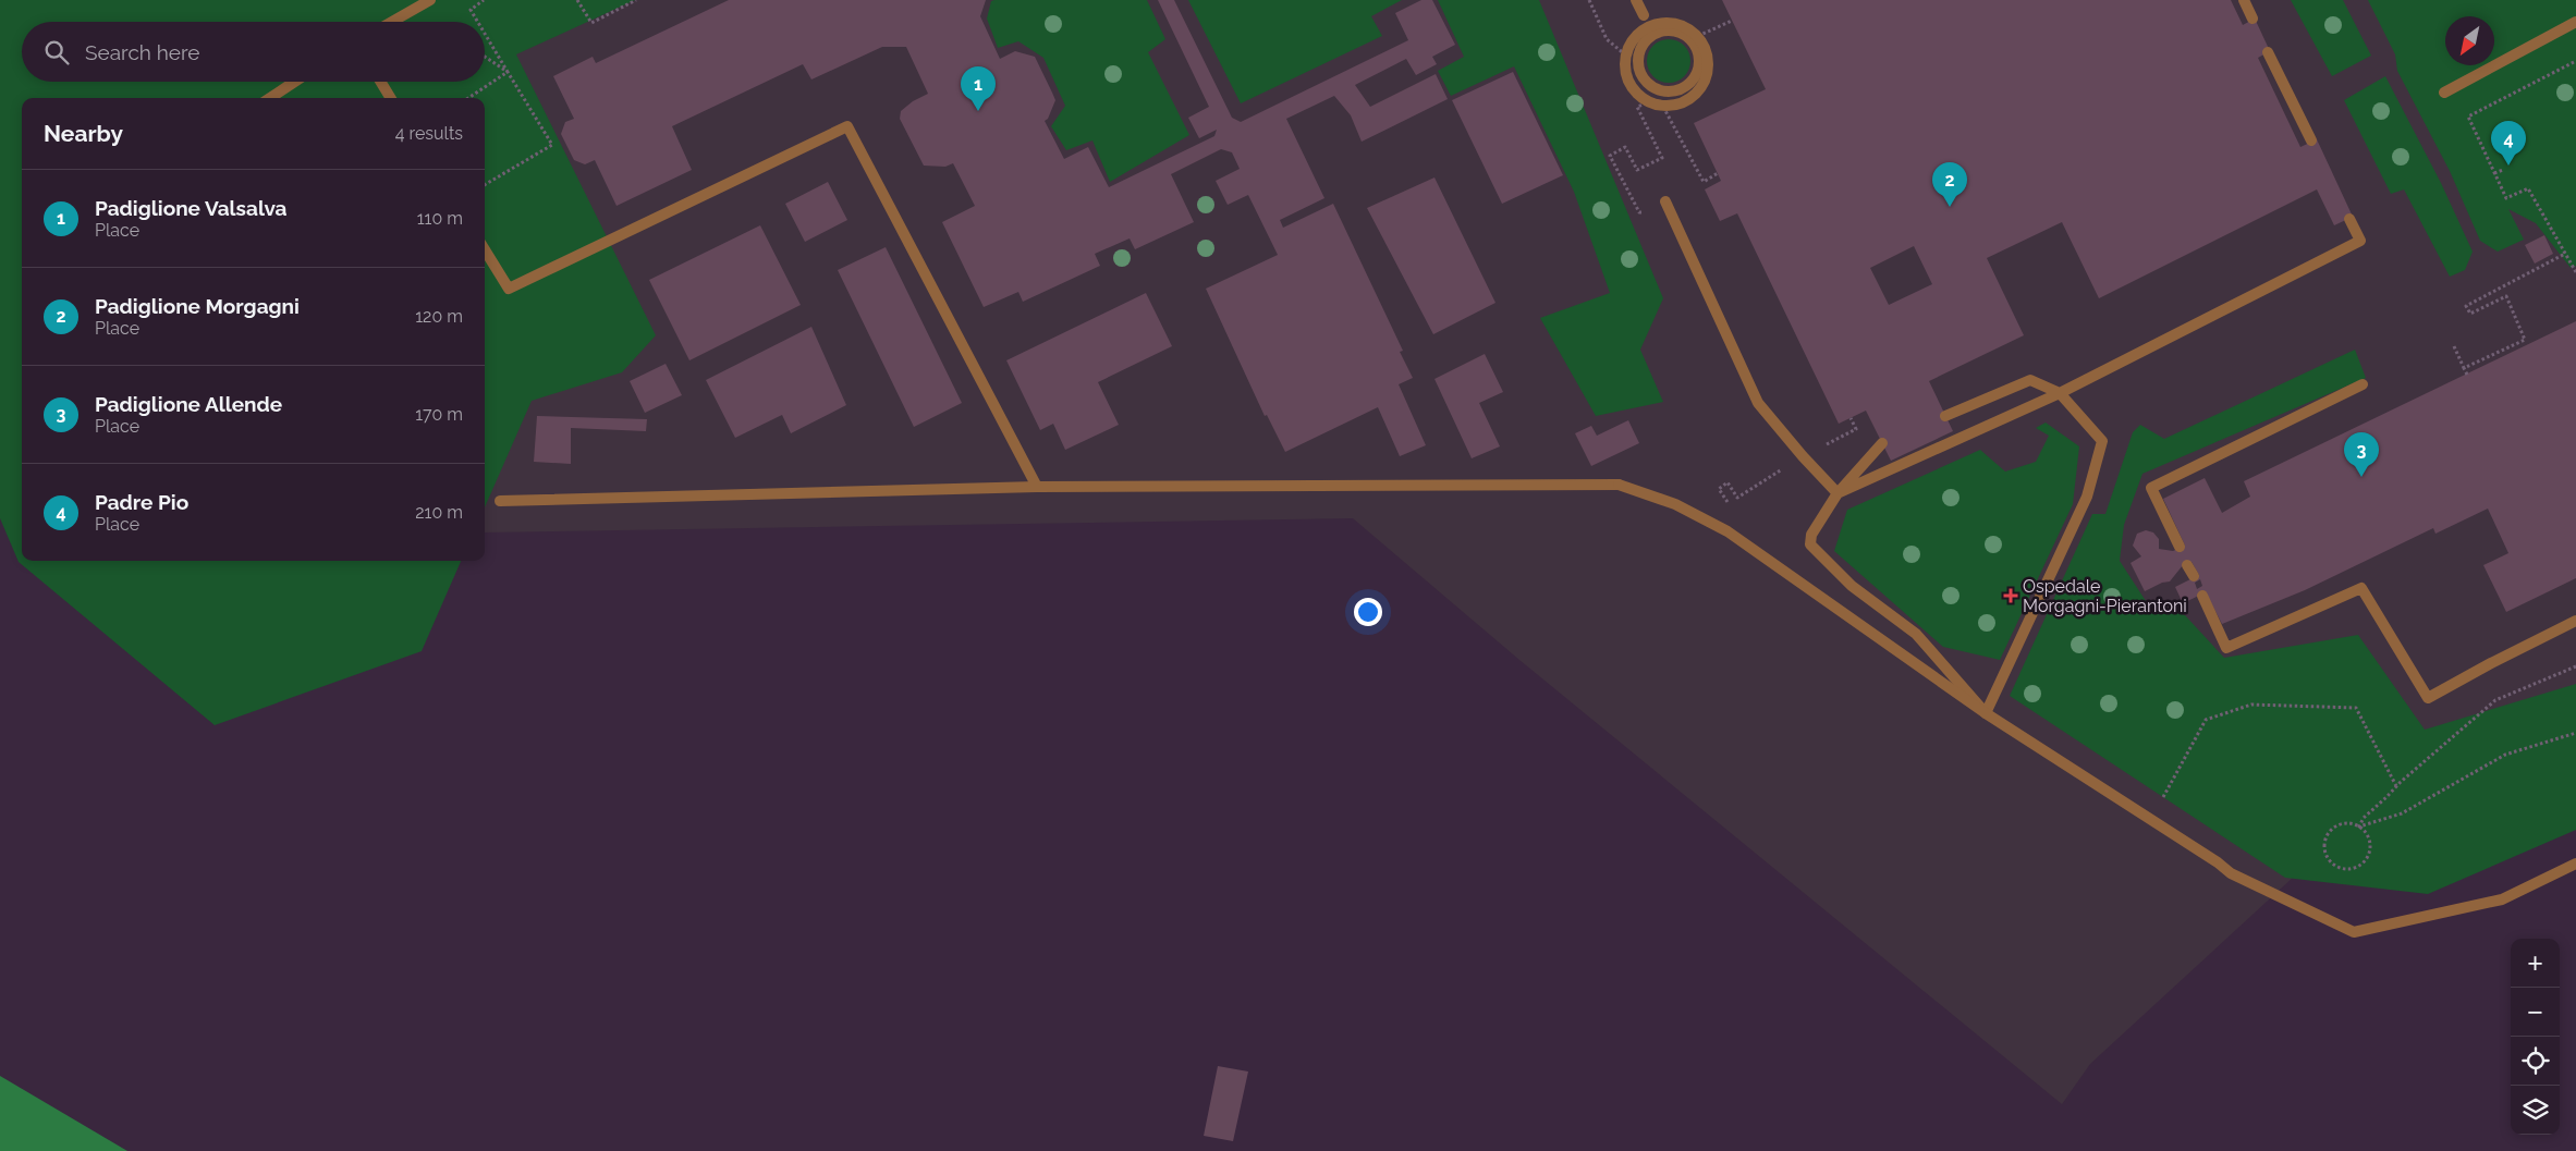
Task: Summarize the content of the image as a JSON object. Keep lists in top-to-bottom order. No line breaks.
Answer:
{"places":{"health":["Ospedale Morgagni-Pierantoni"]},"north":"bottom left","page":{"search":"Search here","pins":["1","4","2","3"],"heading":["Nearby","4 results"],"list":[{"mark":"1","name":"Padiglione Valsalva","note":"Place","value":"110 m"},{"mark":"2","name":"Padiglione Morgagni","note":"Place","value":"120 m"},{"mark":"3","name":"Padiglione Allende","note":"Place","value":"170 m"},{"mark":"4","name":"Padre Pio","note":"Place","value":"210 m"}],"map_buttons":["+","−"]}}
